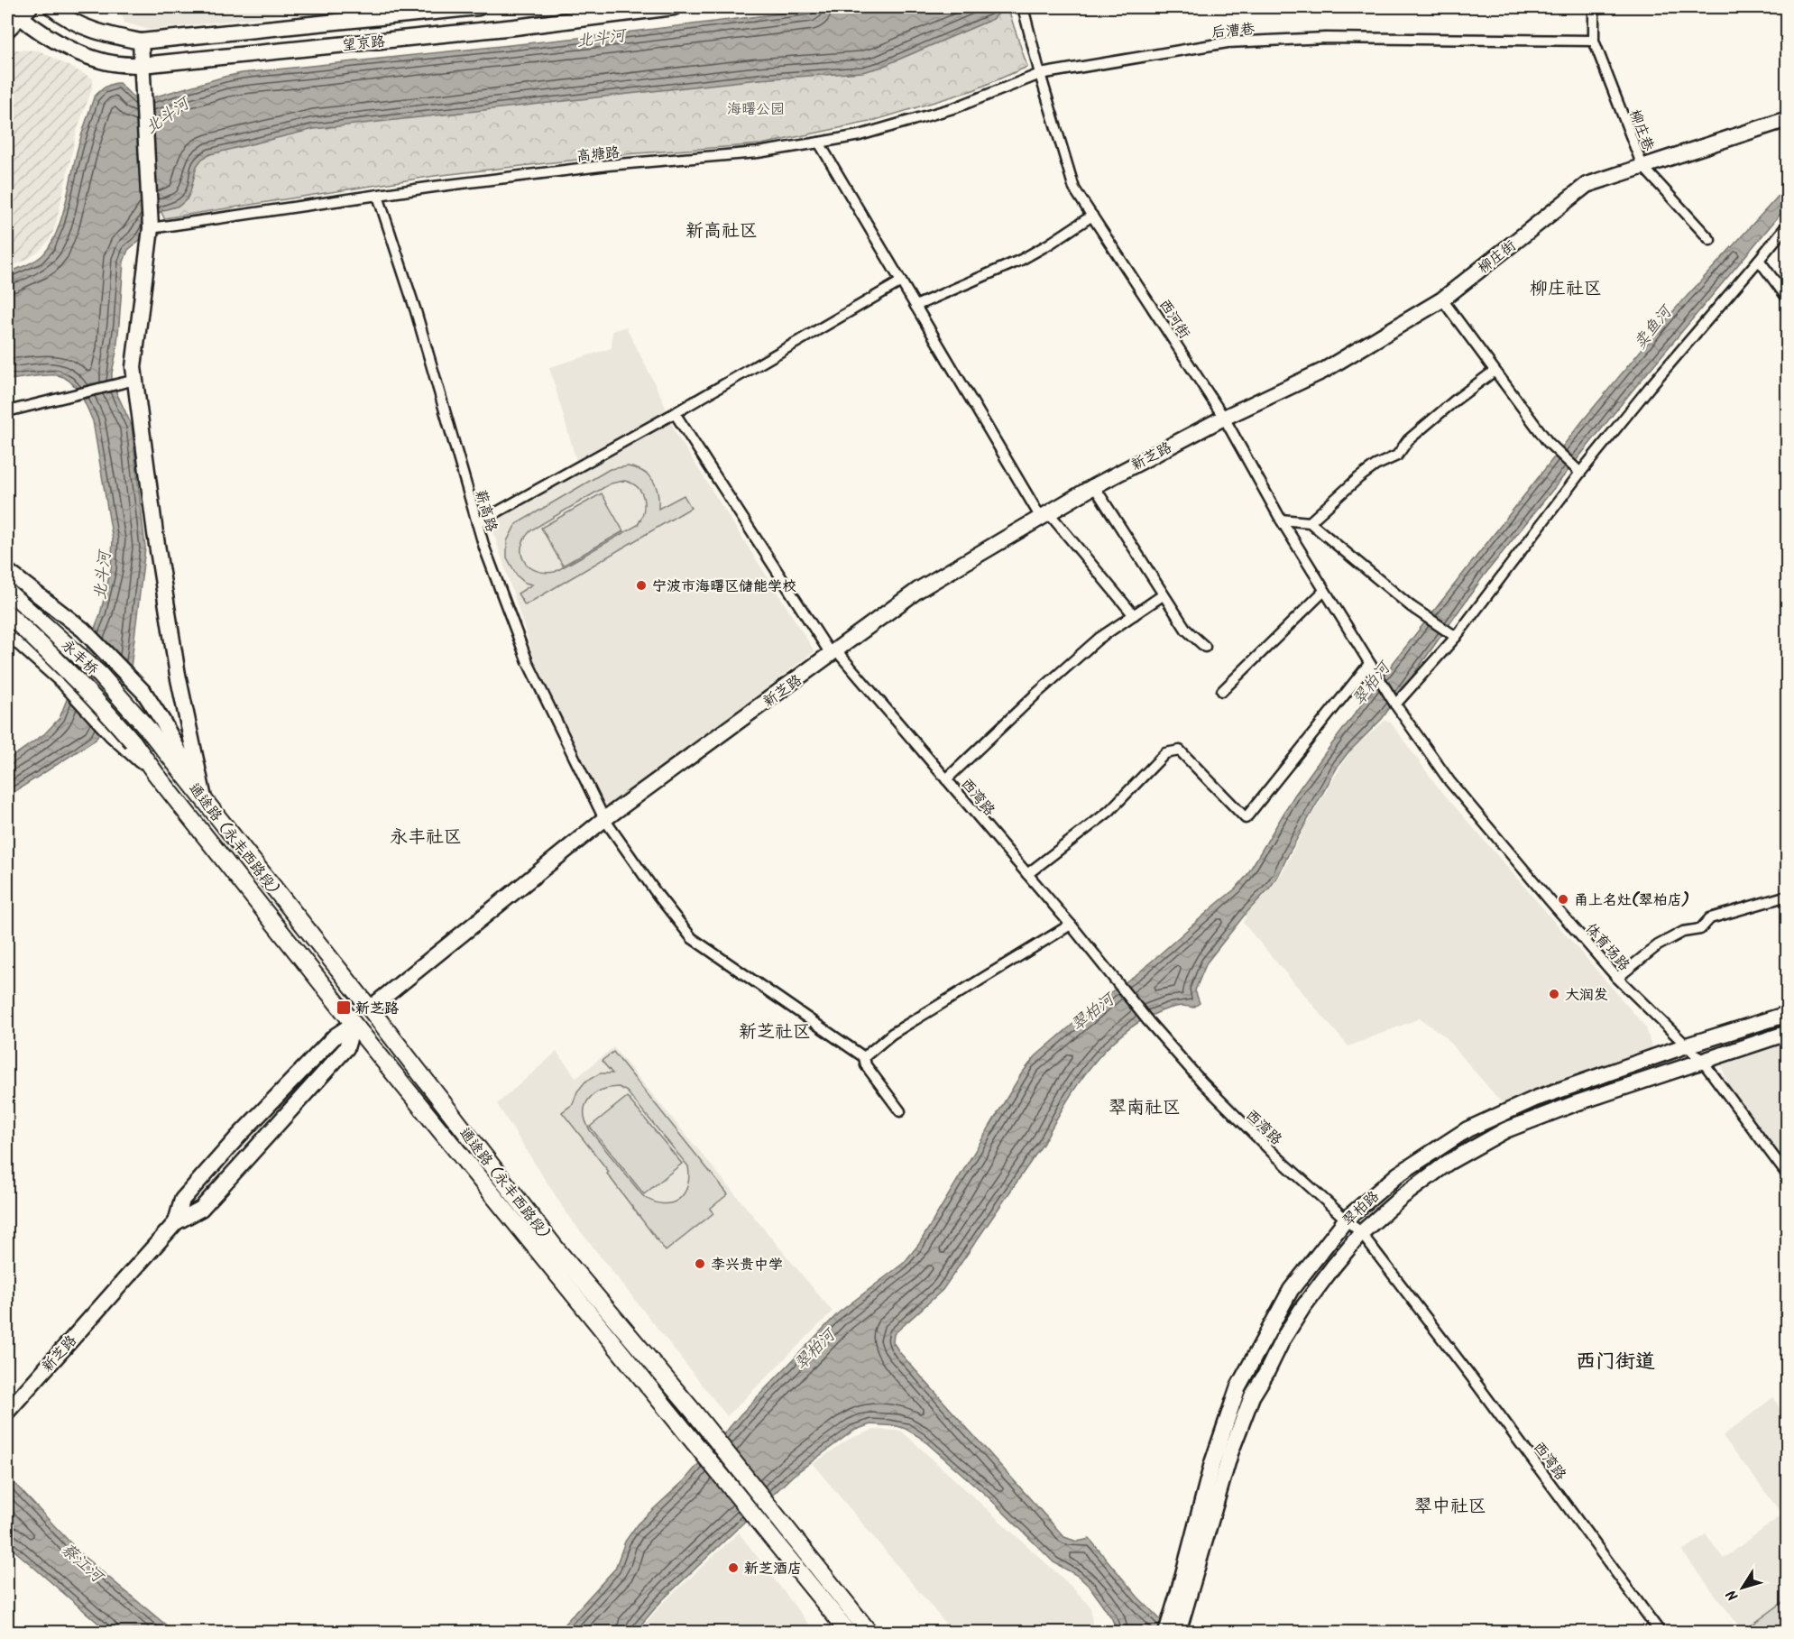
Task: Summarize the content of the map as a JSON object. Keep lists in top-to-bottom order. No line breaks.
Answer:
{"streets":{"main road":["望京路","柳庄街","新芝路","永丰桥","通途路 (永丰西路段)","翠柏路"],"street":["后漕巷","柳庄巷","高塘路","西河街","薪高路","西湾路","体育场路"]},"crossings":[["后漕巷","柳庄巷"],["后漕巷","高塘路"],["后漕巷","西河街"],["柳庄巷","柳庄街"],["高塘路","西河街"],["高塘路","薪高路"],["柳庄街","西河街"],["柳庄街","新芝路"],["西河街","新芝路"],["西河街","体育场路"],["新芝路","薪高路"],["新芝路","西湾路"],["新芝路","通途路 (永丰西路段)"],["永丰桥","通途路 (永丰西路段)"],["西湾路","翠柏路"],["体育场路","翠柏路"]],"districts":["新高社区","柳庄社区","永丰社区","新芝社区","翠南社区","西门街道","翠中社区"],"water":["北斗河","卖鱼河","翠柏河","蔡江河"],"parks":["海曙公园"],"places":{"other":["宁波市海曙区储能学校","甬上名灶(翠柏店)","大润发","李兴贵中学","新芝酒店"],"transit":["新芝路"]},"north":"bottom left"}
